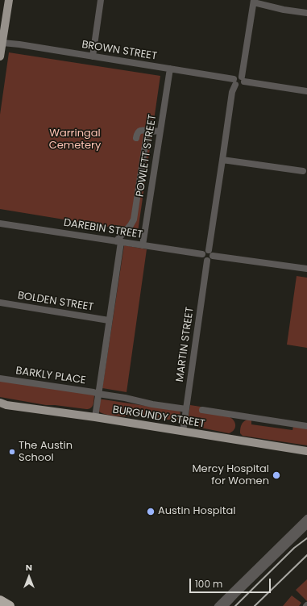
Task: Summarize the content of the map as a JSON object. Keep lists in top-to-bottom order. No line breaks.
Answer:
{"streets":{"main road":["BURGUNDY STREET"],"street":["BROWN STREET","POWLETT STREET","DAREBIN STREET","BOLDEN STREET","MARTIN STREET","BARKLY PLACE"]},"crossings":[["BROWN STREET","POWLETT STREET"],["POWLETT STREET","DAREBIN STREET"],["DAREBIN STREET","MARTIN STREET"],["MARTIN STREET","BURGUNDY STREET"],["BARKLY PLACE","BURGUNDY STREET"]],"parks":["Warringal Cemetery"],"places":["The Austin School","Mercy Hospital for Women","Austin Hospital"],"scale_bar":"100 m","north":"top"}
